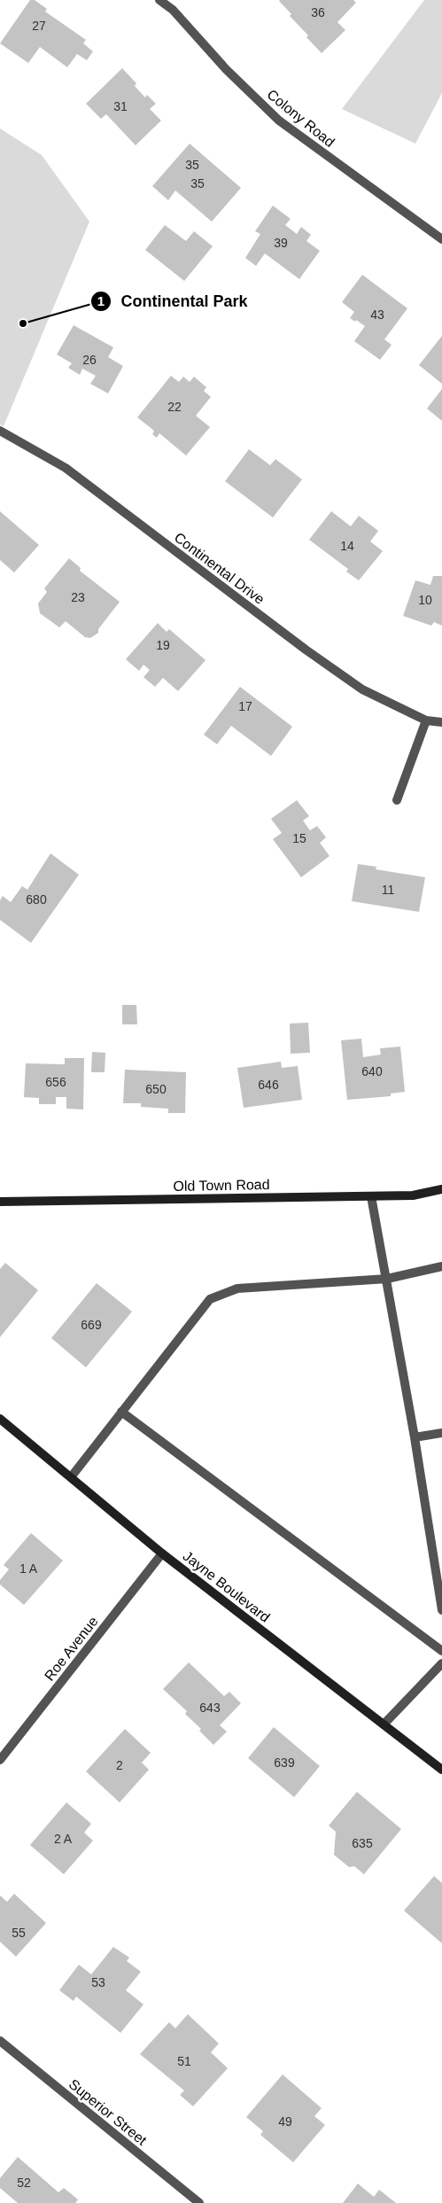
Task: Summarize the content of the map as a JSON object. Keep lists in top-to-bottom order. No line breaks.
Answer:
{"streets":{"street":["Colony Road","Continental Drive","Old Town Road","Jayne Boulevard","Roe Avenue","Superior Street"]},"crossings":[["Jayne Boulevard","Roe Avenue"]],"places":["Continental Park"],"house_numbers":["36","27","31","35","35","39","43","26","22","14","23","10","19","17","15","11","680","640","656","646","650","669","1 A","643","639","2","2 A","635","55","53","51","49","52"]}
